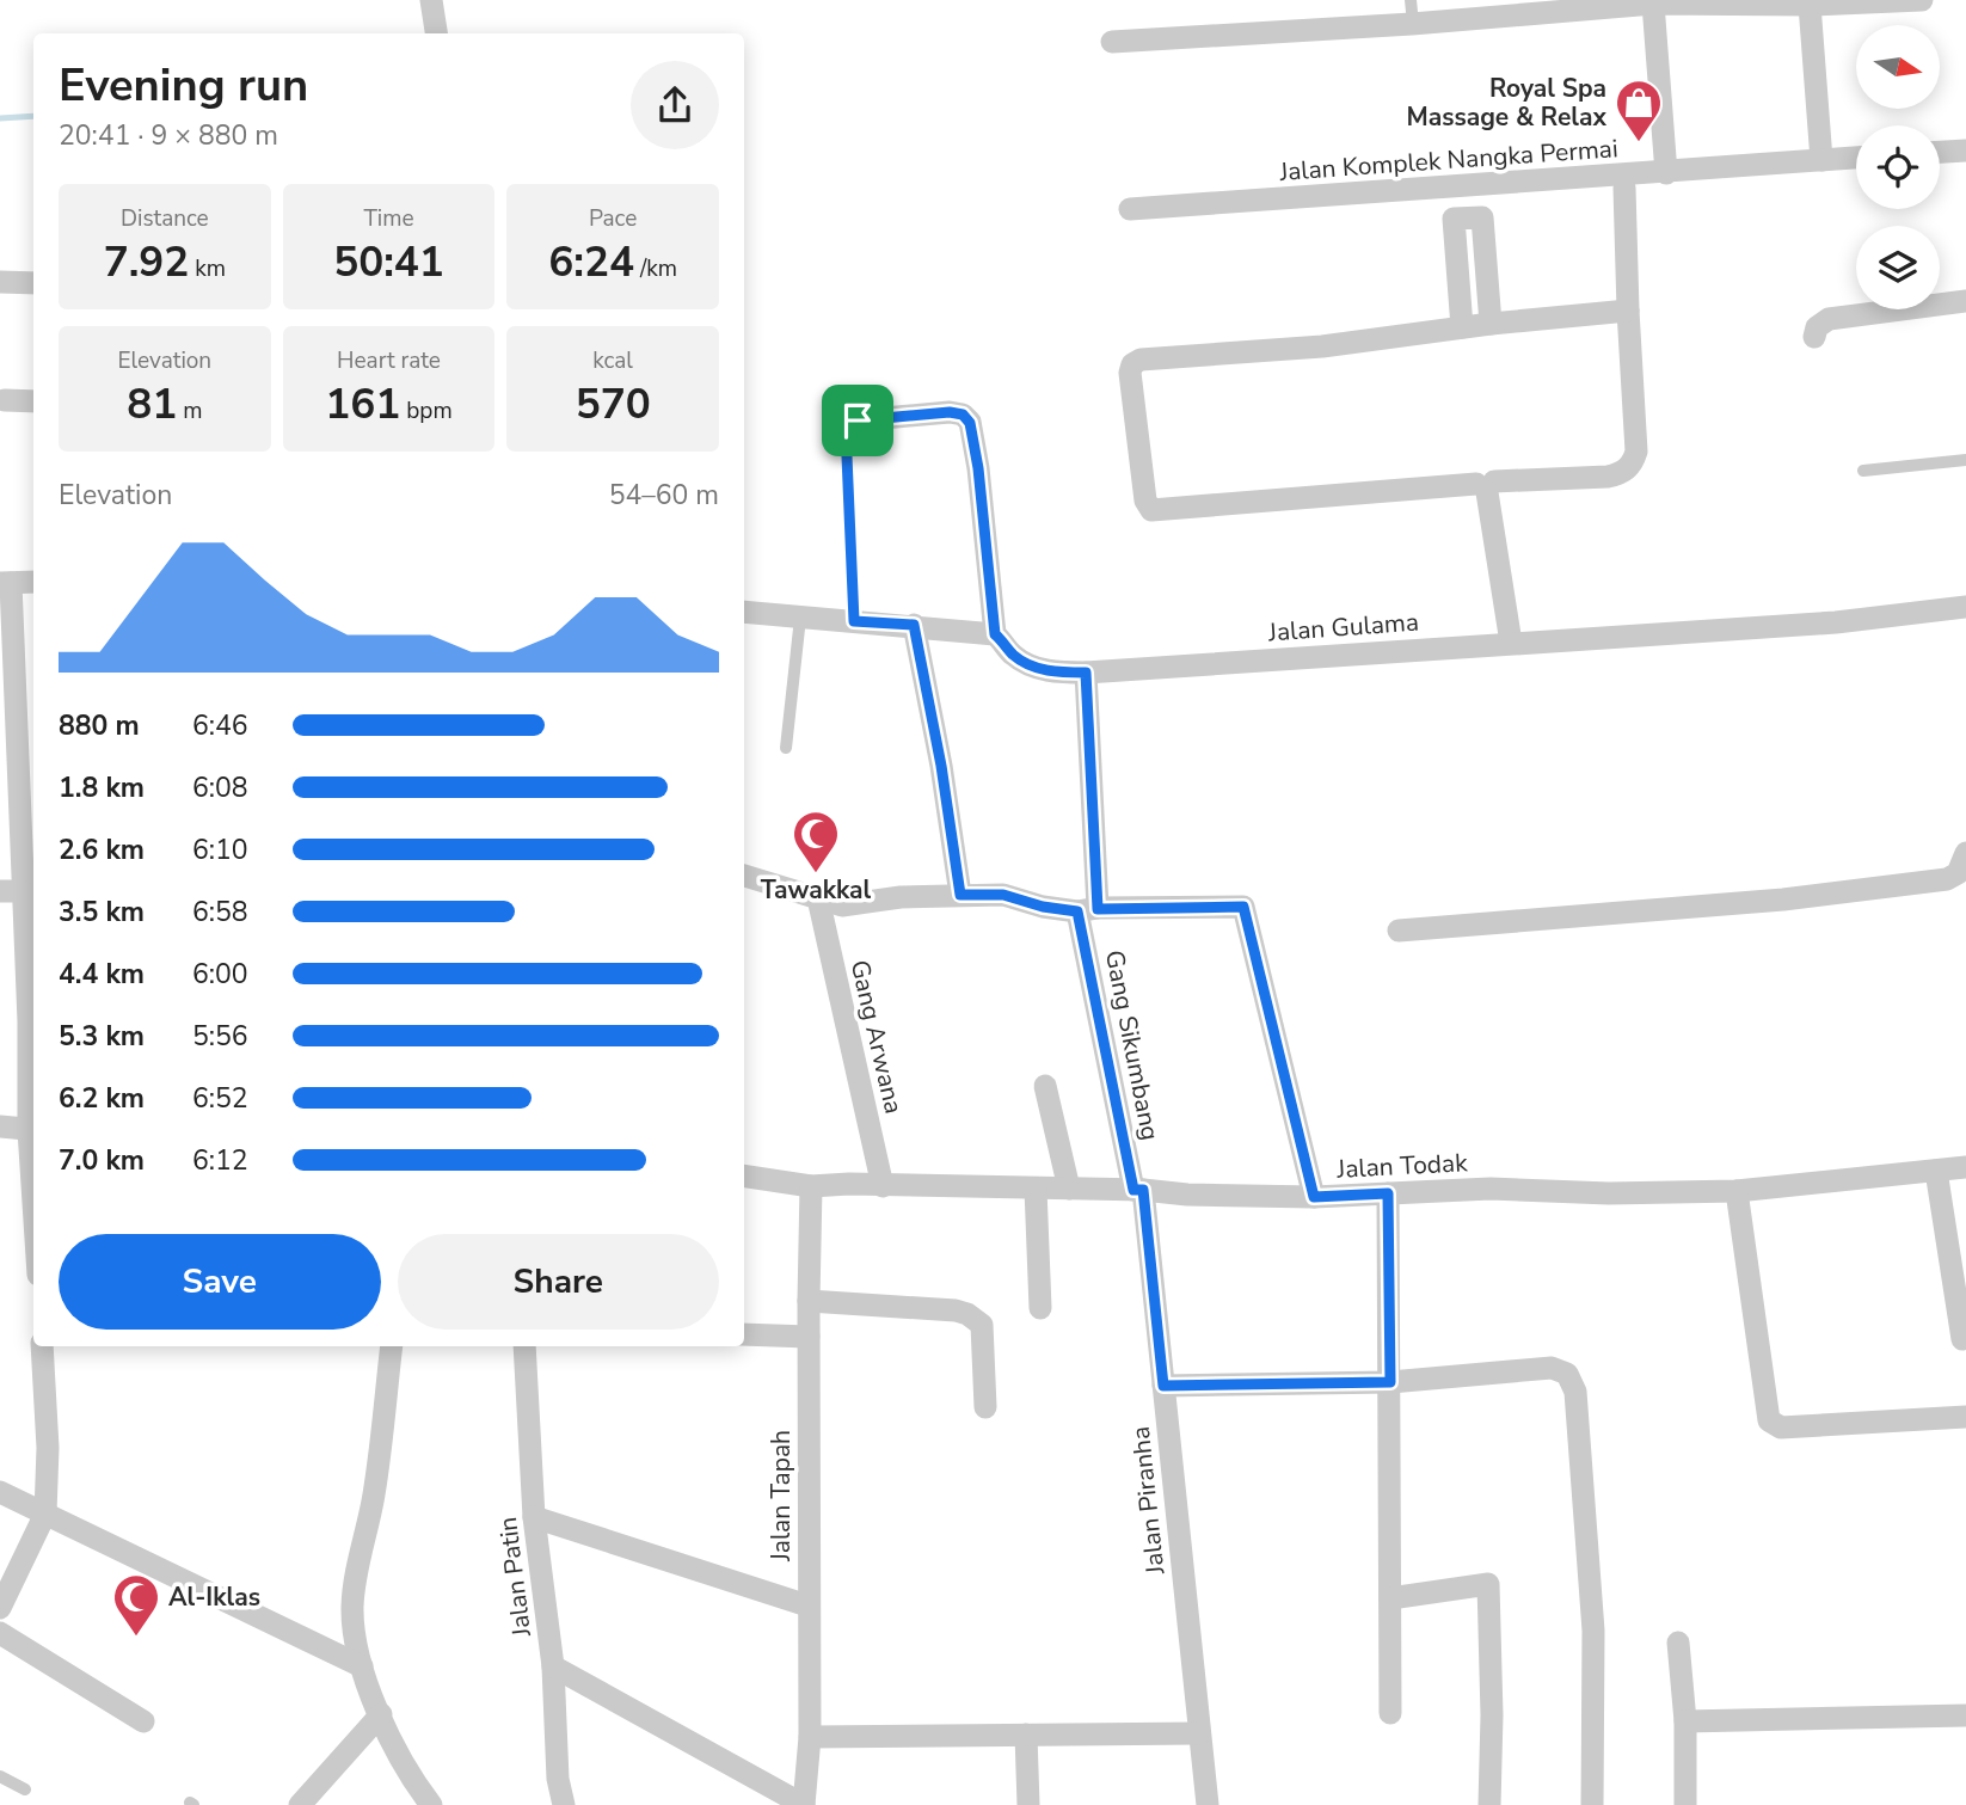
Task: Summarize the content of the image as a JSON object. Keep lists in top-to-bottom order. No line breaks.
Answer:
{"streets":{"street":["Jalan Komplek Nangka Permai","Jalan Gulama","Gang Arwana","Gang Sikumbang","Jalan Todak","Jalan Tapah","Jalan Piranha","Jalan Patin"]},"crossings":[["Jalan Gulama","Gang Sikumbang"],["Gang Arwana","Jalan Todak"],["Gang Sikumbang","Jalan Todak"],["Gang Sikumbang","Jalan Piranha"],["Jalan Todak","Jalan Tapah"],["Jalan Todak","Jalan Piranha"]],"places":{"shop":["Royal Spa Massage & Relax"],"mosque":["Tawakkal","Al-Iklas"]},"north":"right","page":{"heading":["Evening run","20:41 · 9 × 880 m"],"stats":[["Distance","7.92 km"],["Time","50:41"],["Pace","6:24 /km"],["Elevation","81 m"],["Heart rate","161 bpm"],["kcal","570"]],"chart":["Elevation","54–60 m"],"list":[{"name":"880 m","note":"6:46"},{"name":"1.8 km","note":"6:08"},{"name":"2.6 km","note":"6:10"},{"name":"3.5 km","note":"6:58"},{"name":"4.4 km","note":"6:00"},{"name":"5.3 km","note":"5:56"},{"name":"6.2 km","note":"6:52"},{"name":"7.0 km","note":"6:12"}],"buttons":["Save","Share"]}}
